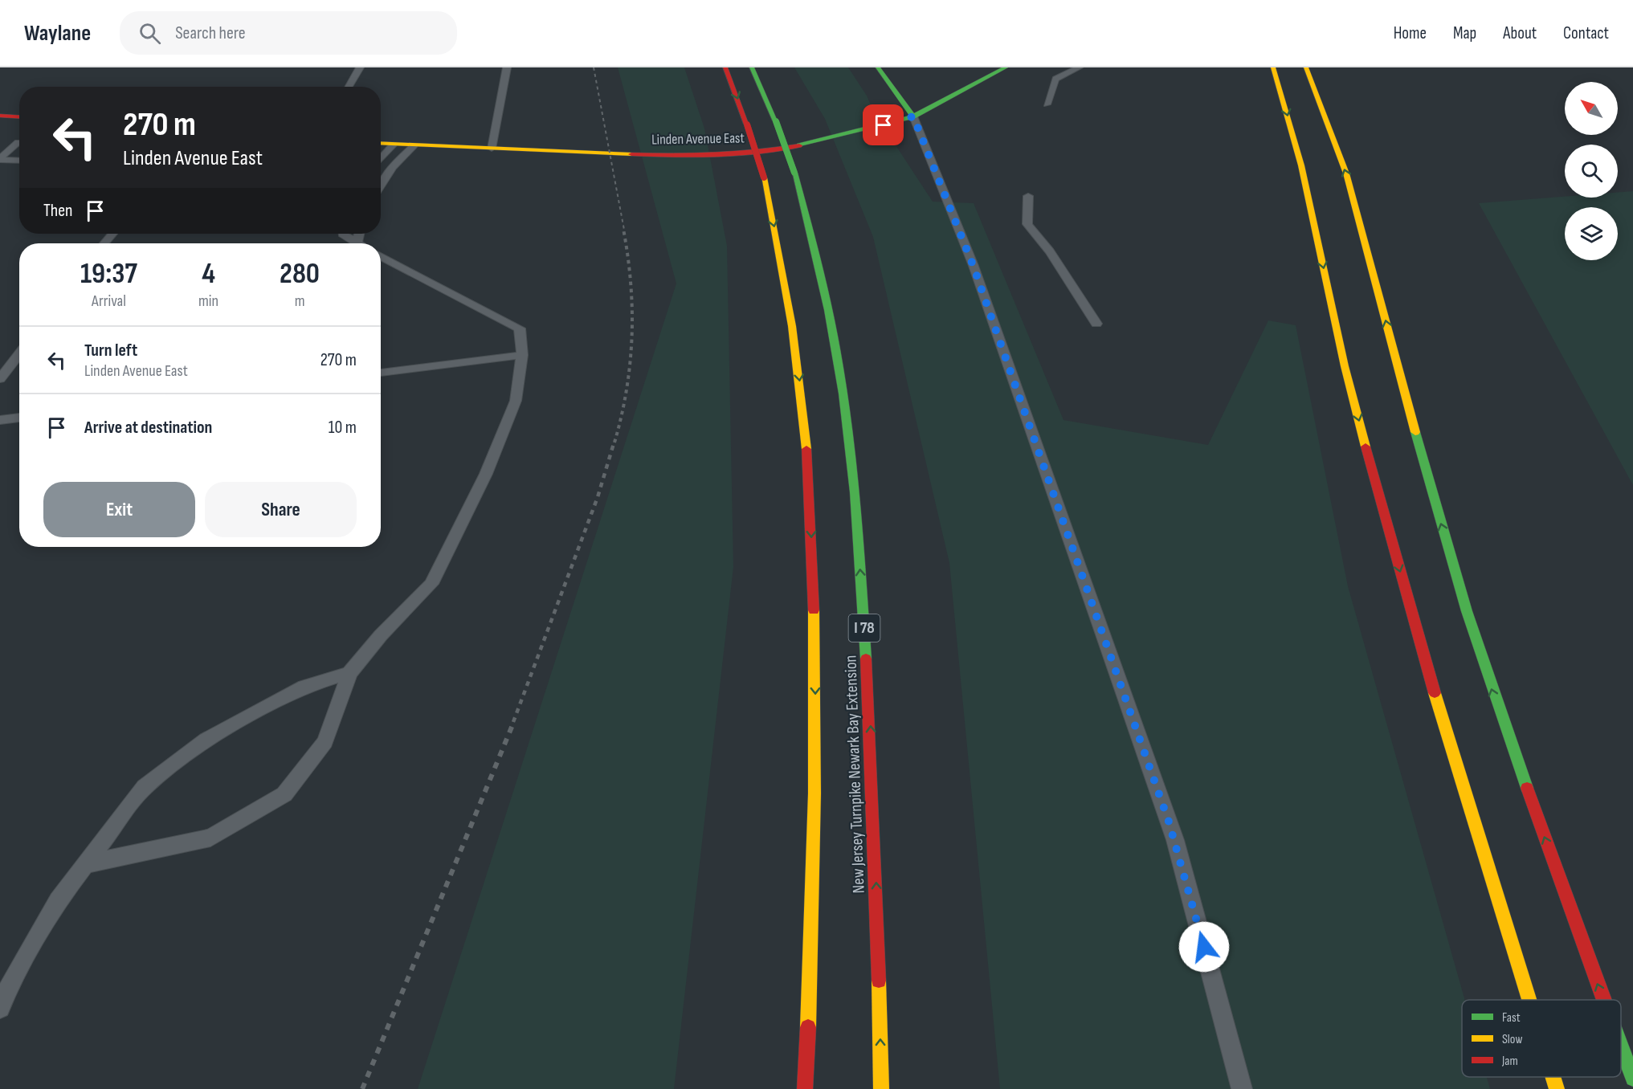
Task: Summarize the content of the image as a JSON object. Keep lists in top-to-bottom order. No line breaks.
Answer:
{"streets":{"main road":["Linden Avenue East","I 78","New Jersey Turnpike Newark Bay Extension"]},"legend":["Fast","Slow","Jam"],"north":"top left","page":{"header":"Waylane","search":"Search here","nav":["Home","Map","About","Contact"],"turn":["270 m","Linden Avenue East"],"then":"Then","eta":["19:37","Arrival","4","min","280","m"],"list":[{"name":"Turn left","note":"Linden Avenue East","value":"270 m"},{"name":"Arrive at destination","value":"10 m"}],"buttons":["Exit","Share"]}}
